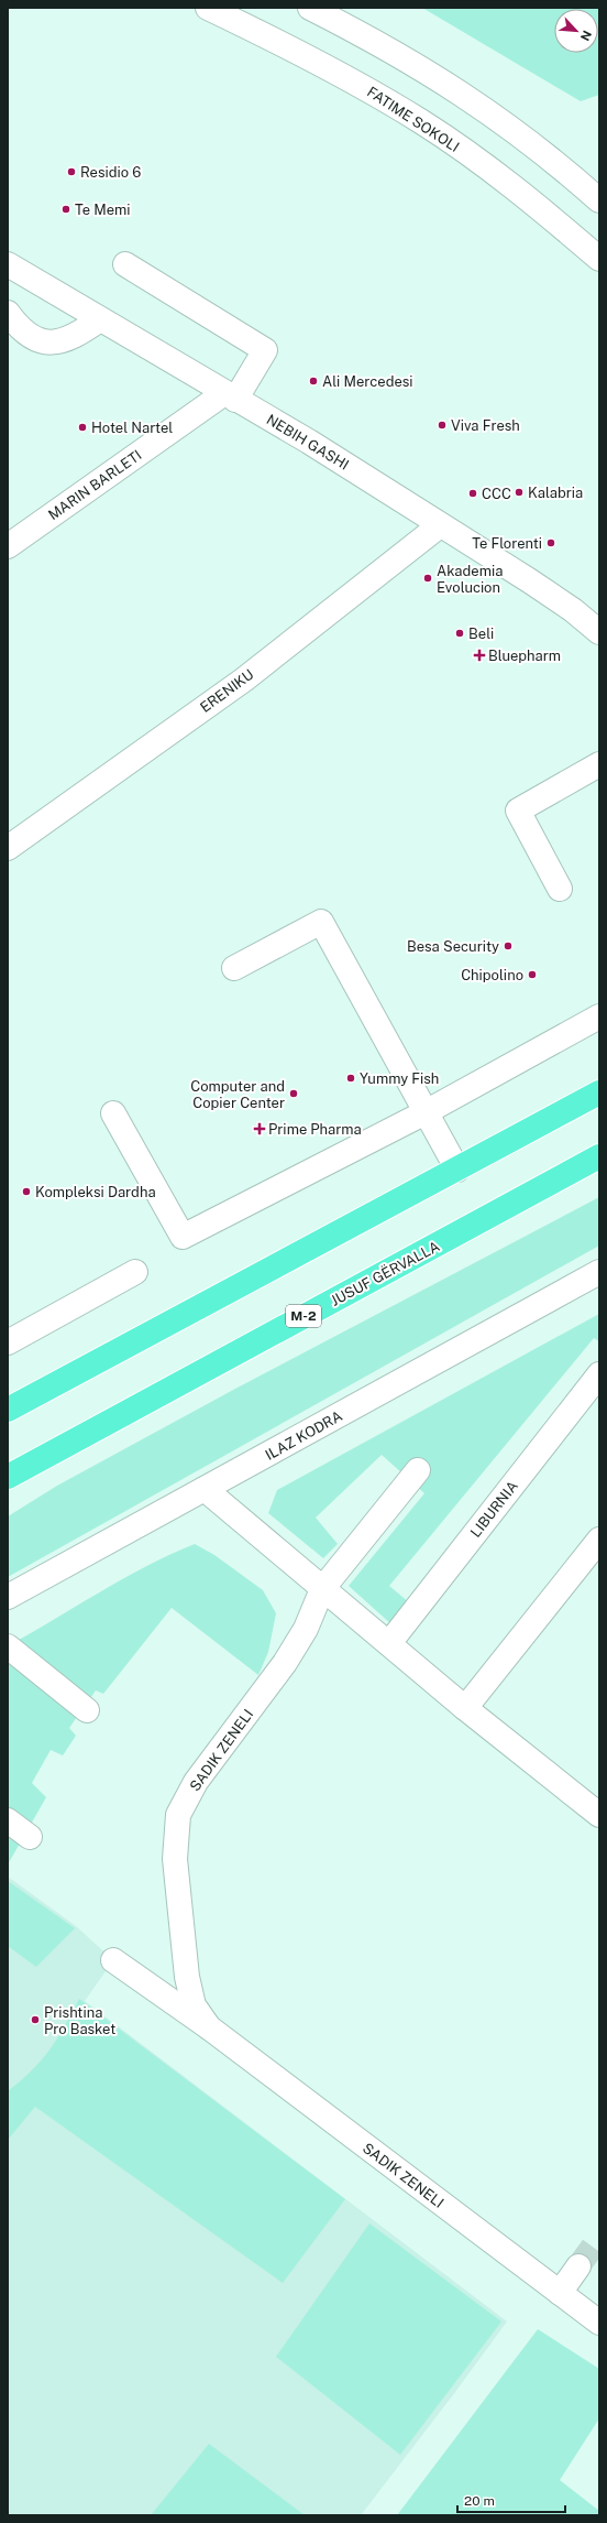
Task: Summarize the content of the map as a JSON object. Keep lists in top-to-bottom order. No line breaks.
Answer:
{"streets":{"highway":["JUSUF GËRVALLA","M-2"],"street":["FATIME SOKOLI","NEBIH GASHI","MARIN BARLETI","ERENIKU","ILAZ KODRA","LIBURNIA","SADIK ZENELI"]},"crossings":[["NEBIH GASHI","MARIN BARLETI"],["NEBIH GASHI","ERENIKU"]],"places":{"other":["Residio 6","Te Memi","Ali Mercedesi","Viva Fresh","Hotel Nartel","Kalabria","CCC","Te Florenti","Akademia Evolucion","Beli","Besa Security","Chipolino","Yummy Fish","Computer and Copier Center","Kompleksi Dardha","Prishtina Pro Basket"],"health":["Bluepharm","Prime Pharma"]},"scale_bar":"20 m","north":"bottom right"}
